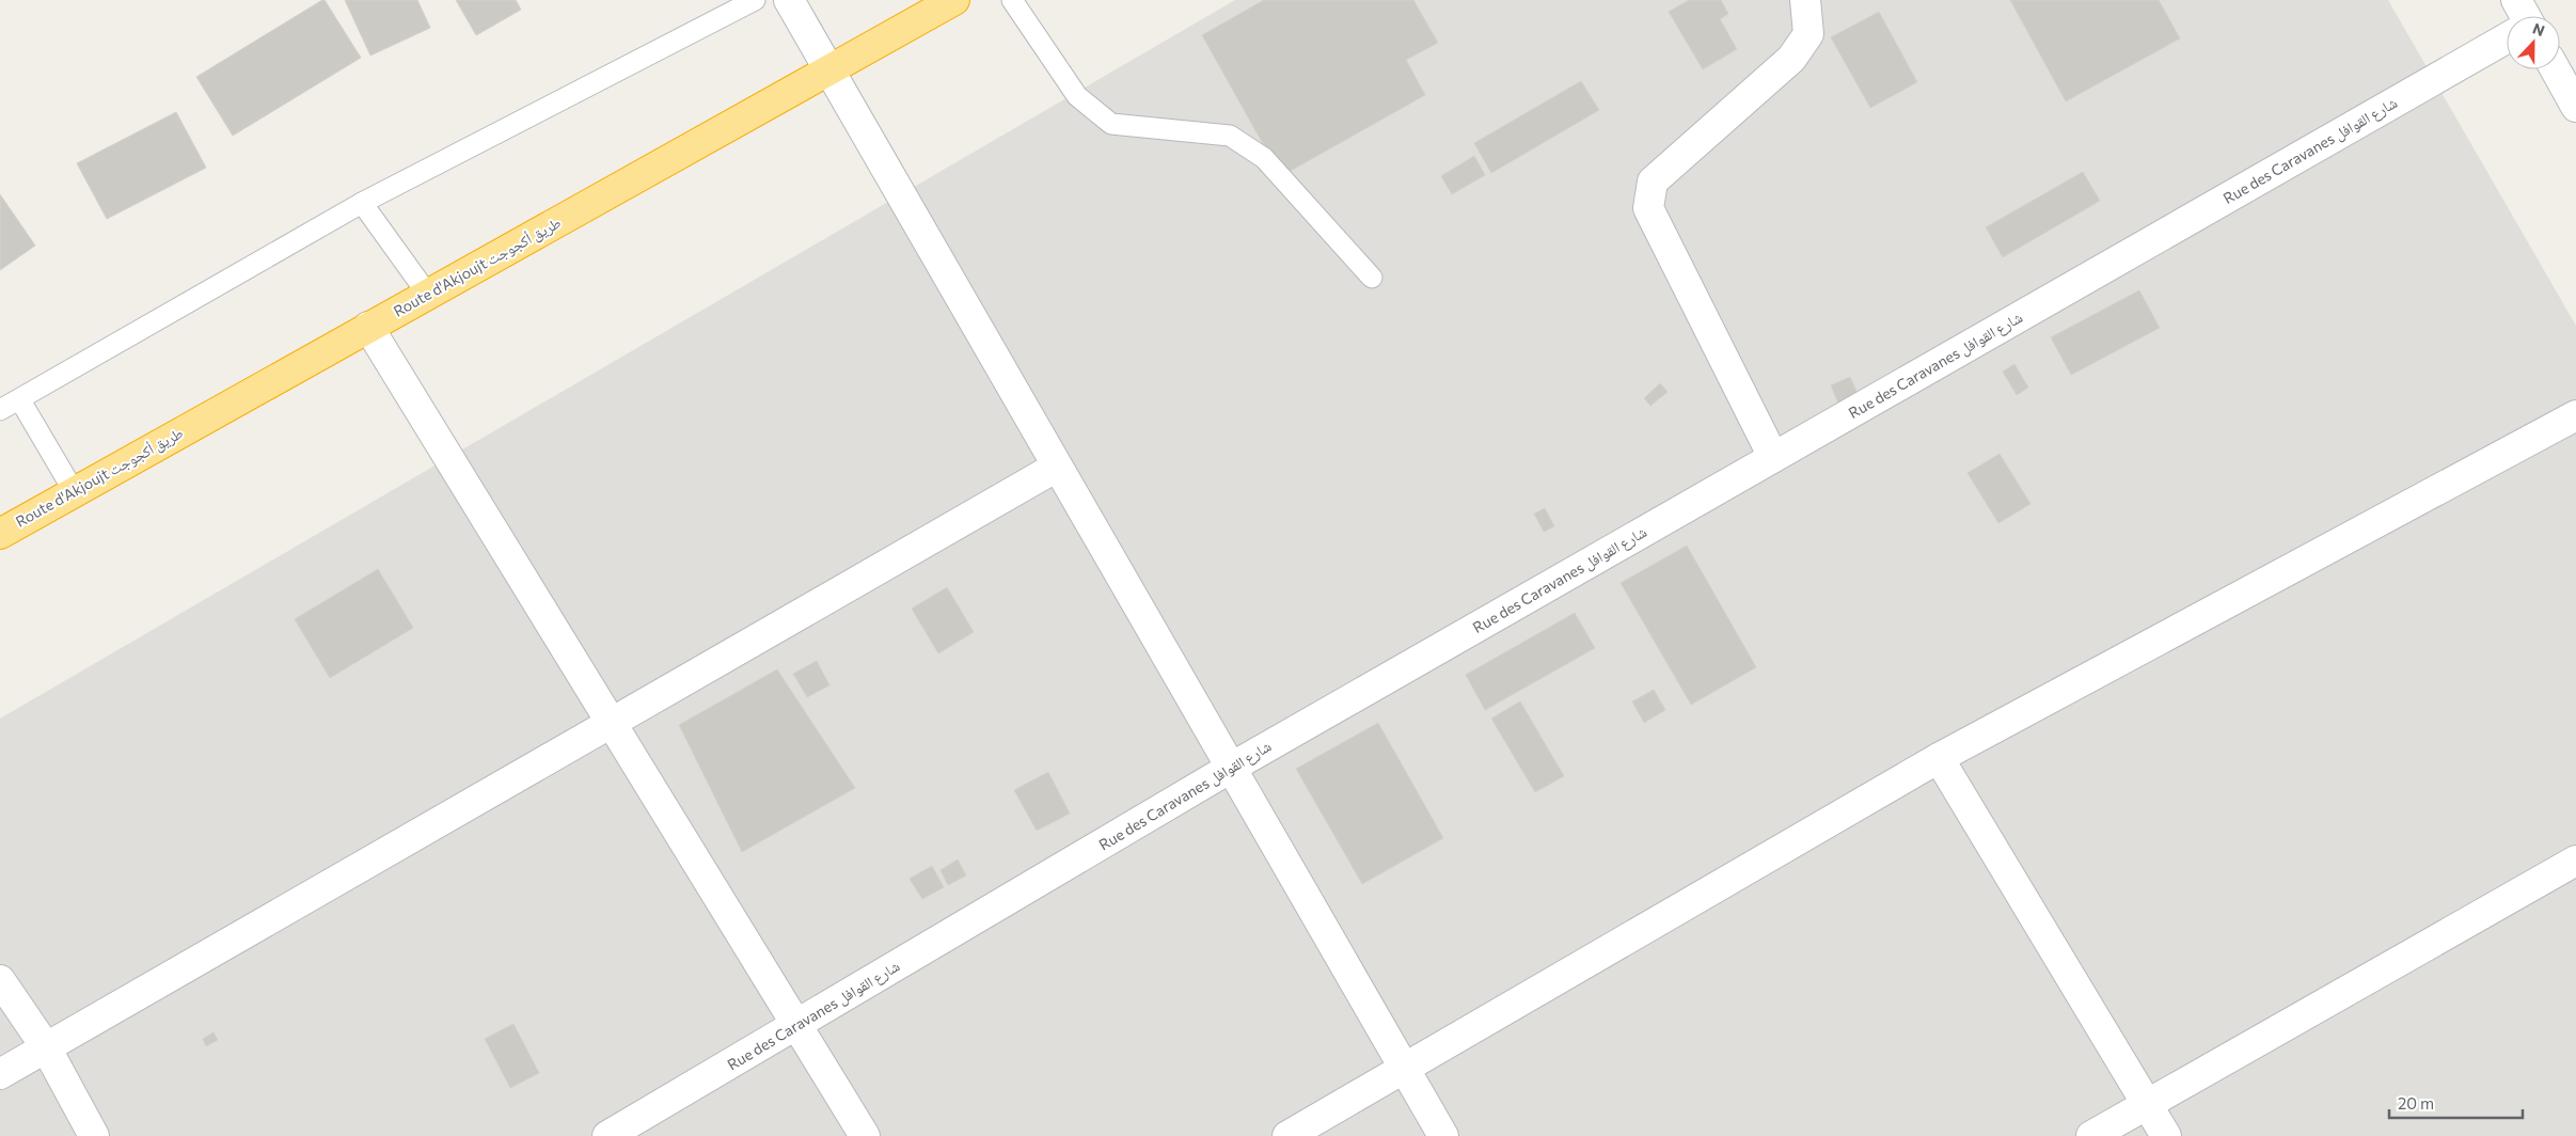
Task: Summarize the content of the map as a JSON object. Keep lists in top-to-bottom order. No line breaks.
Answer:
{"streets":{"highway":["Route d'Akjoujt طريق أكجوجت"],"street":["Rue des Caravanes شارع القوافل"]},"scale_bar":"20 m","north":"top"}
